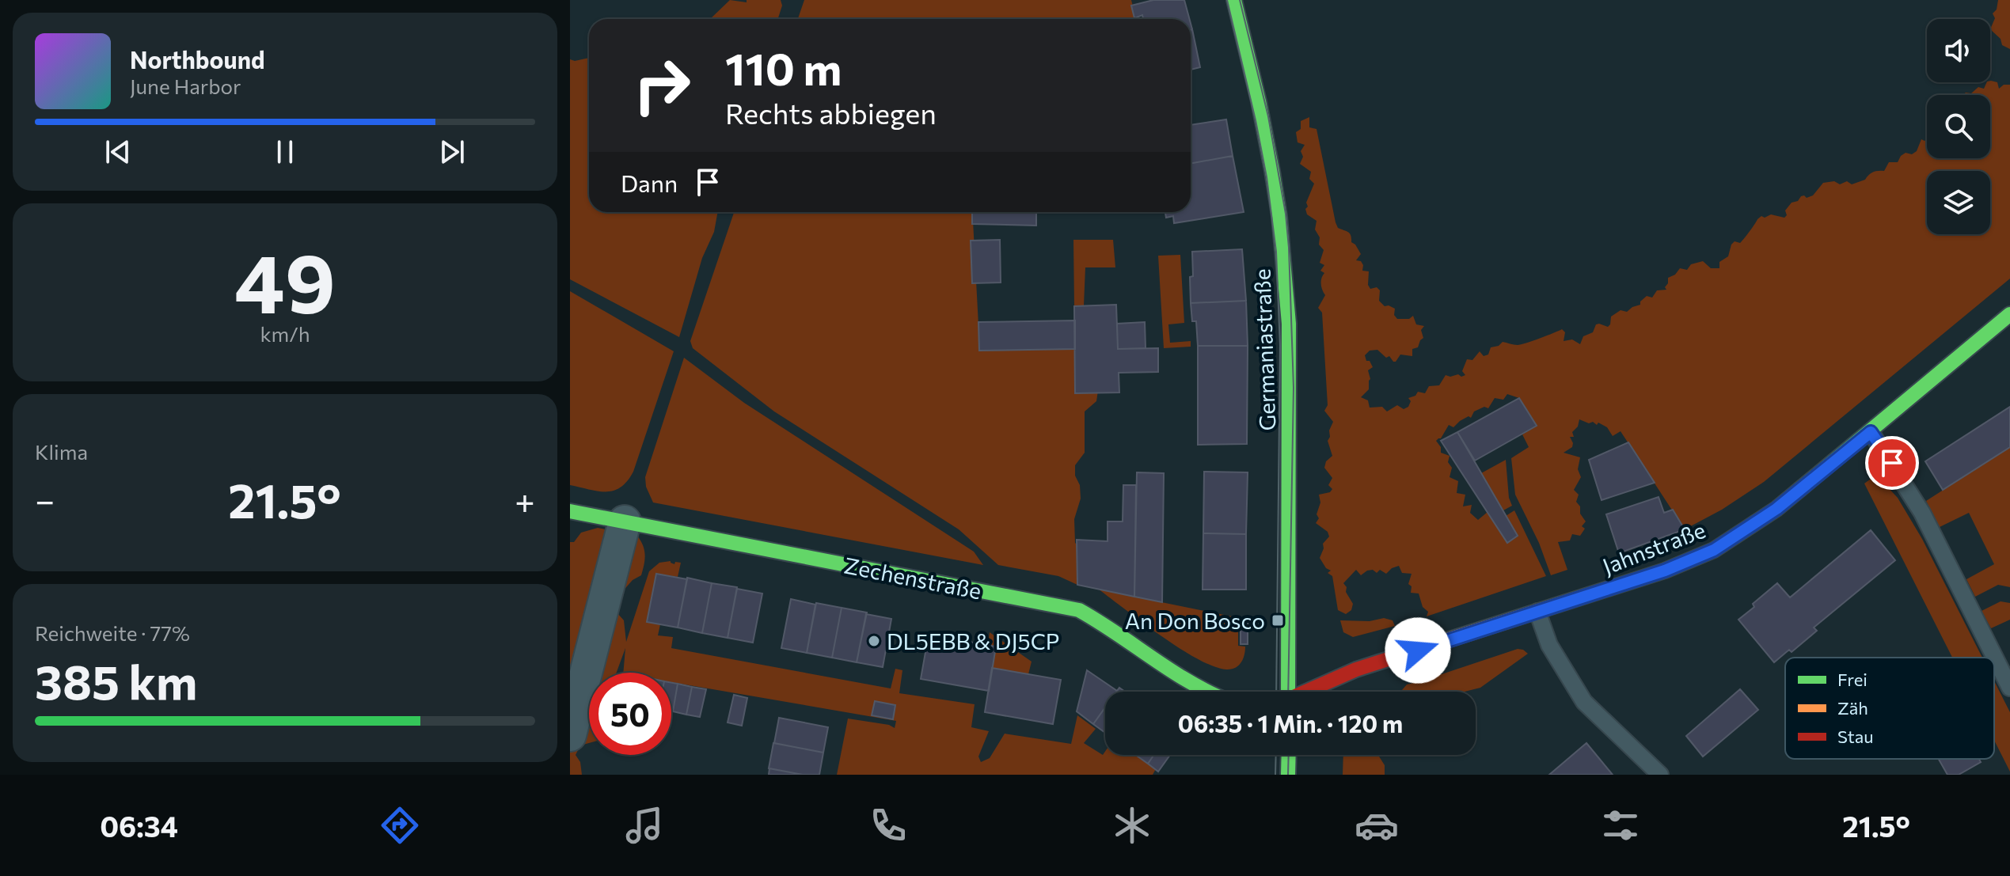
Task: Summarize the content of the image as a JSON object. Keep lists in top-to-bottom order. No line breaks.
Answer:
{"streets":{"main road":["Germaniastraße","Jahnstraße","Zechenstraße"]},"places":{"transit":["An Don Bosco"],"other":["DL5EBB & DJ5CP"]},"legend":["Frei","Zäh","Stau"],"page":{"turn":["110 m","Rechts abbiegen"],"song":["Northbound","June Harbor"],"then":"Dann","tile":[["49","km/h"],"Klima",["Reichweite · 77%","385 km"]],"heat":["−","21.5°","+"],"limit":"50","trip":"06:35 · 1 Min. · 120 m","tabs":["06:34","21.5°"]}}
